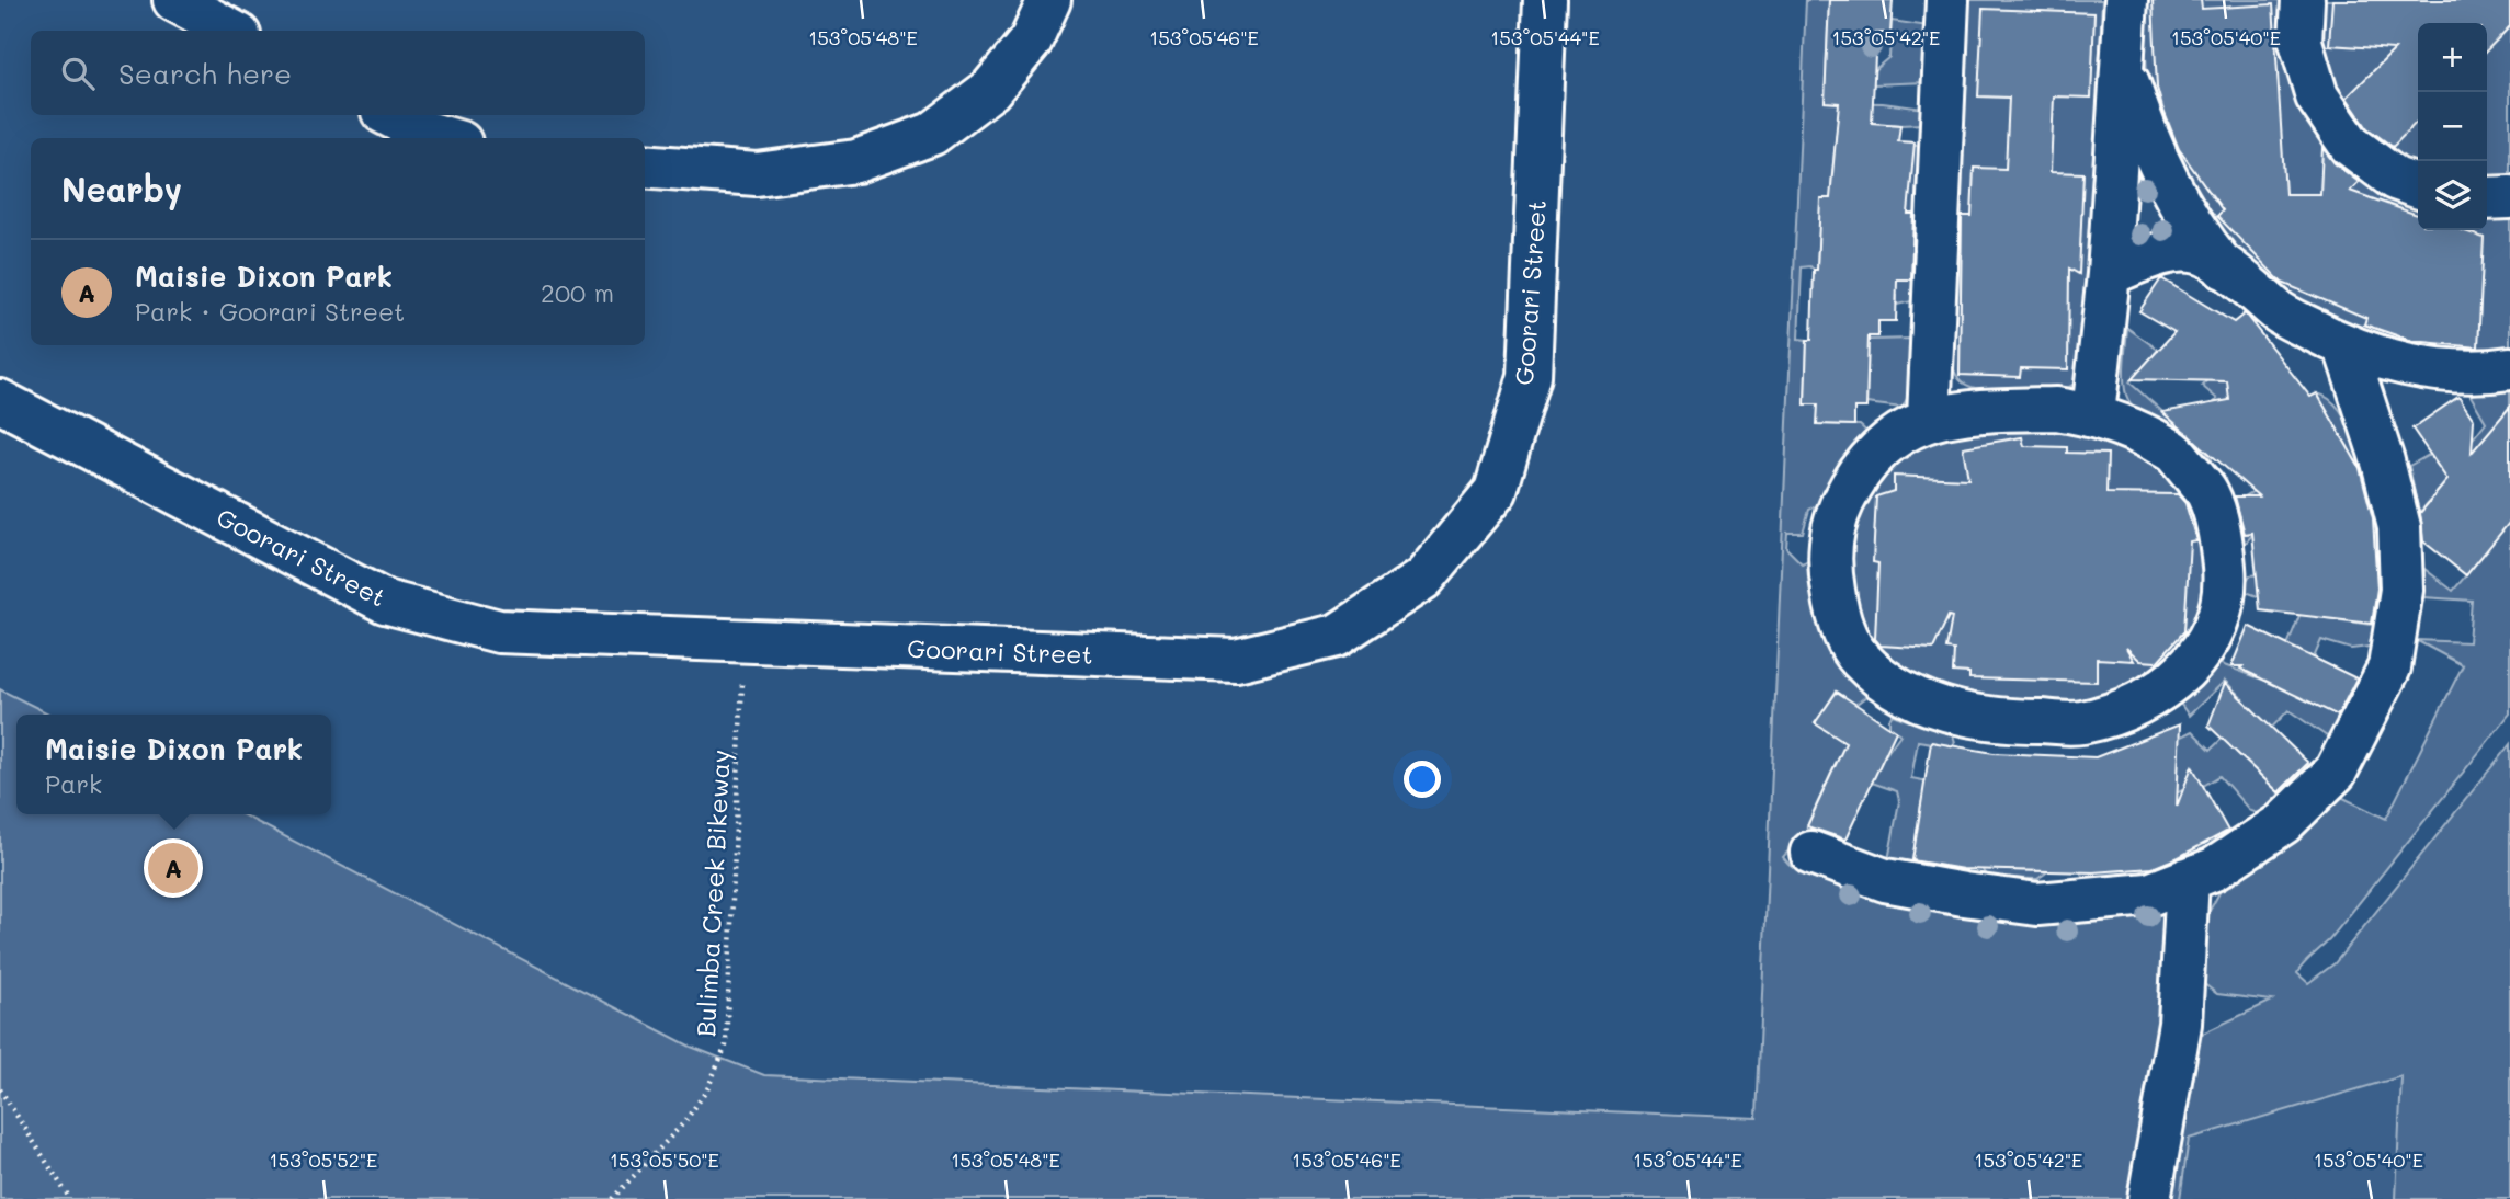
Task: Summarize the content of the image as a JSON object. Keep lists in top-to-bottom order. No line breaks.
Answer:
{"streets":{"street":["Goorari Street"],"path":["Bulimba Creek Bikeway"]},"crossings":[["Goorari Street","Bulimba Creek Bikeway"]],"page":{"map_buttons":["+","−"],"search":"Search here","heading":"Nearby","list":[{"mark":"A","name":"Maisie Dixon Park","note":"Park · Goorari Street","value":"200 m"}],"popup":["Maisie Dixon Park","Park"],"pins":"A"},"coordinates":["153°05'48\"E","153°05'46\"E","153°05'44\"E","153°05'42\"E","153°05'40\"E","153°05'52\"E","153°05'50\"E"]}
